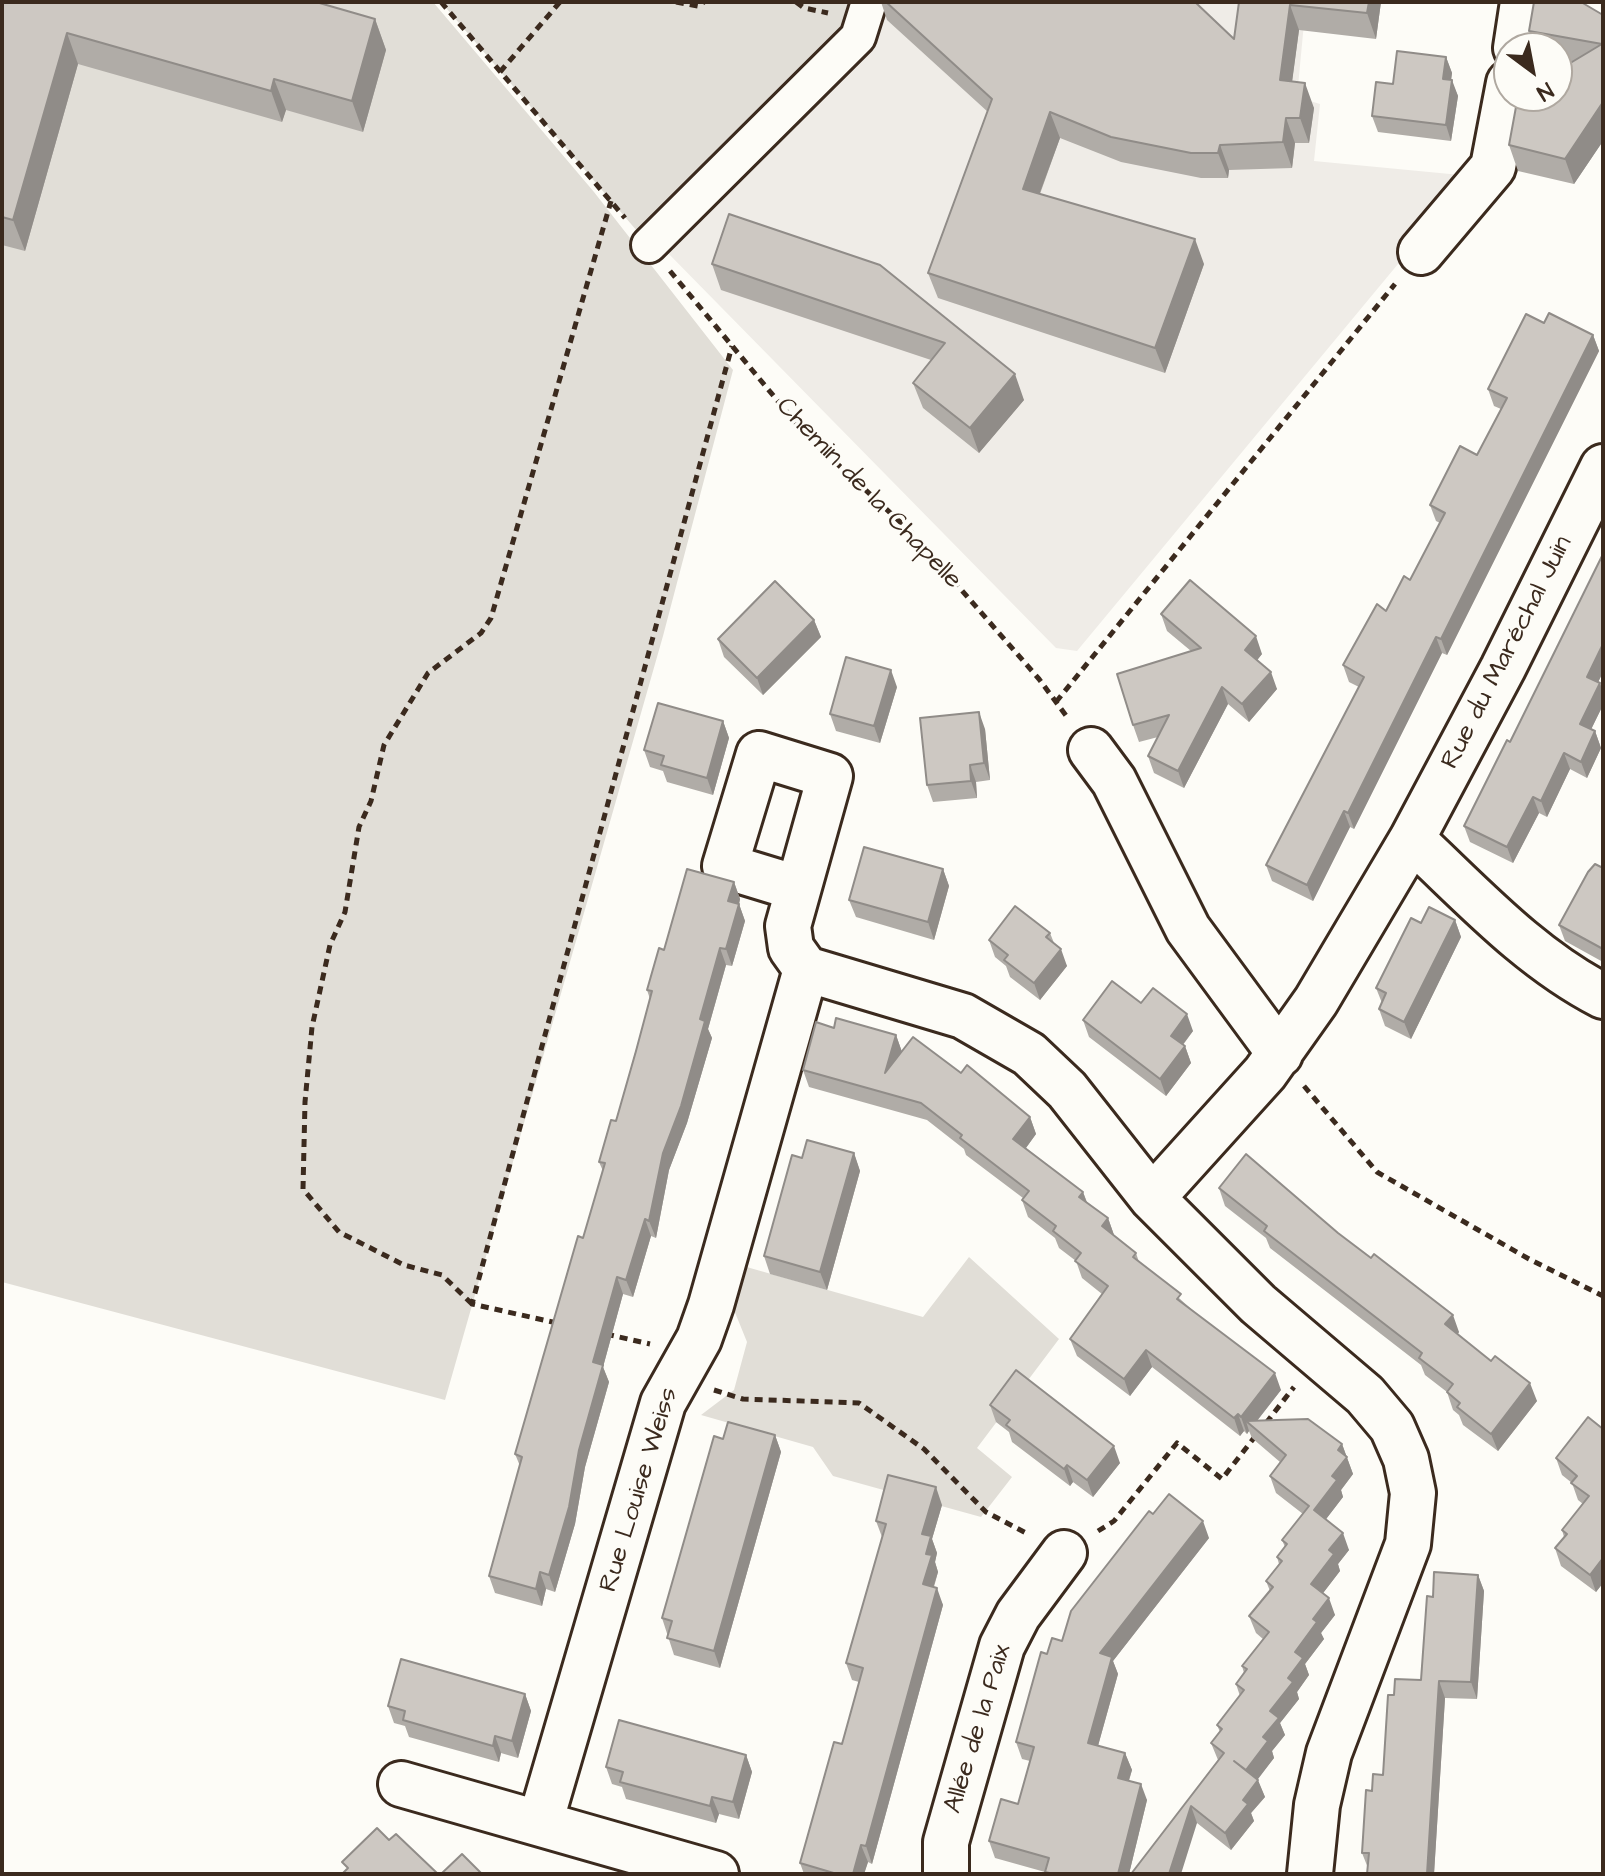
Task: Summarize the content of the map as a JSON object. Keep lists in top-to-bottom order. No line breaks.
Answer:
{"streets":{"street":["Rue du Maréchal Juin","Rue Louise Weiss","Allée de la Paix"],"path":["Chemin de la Chapelle"]},"north":"bottom right"}
